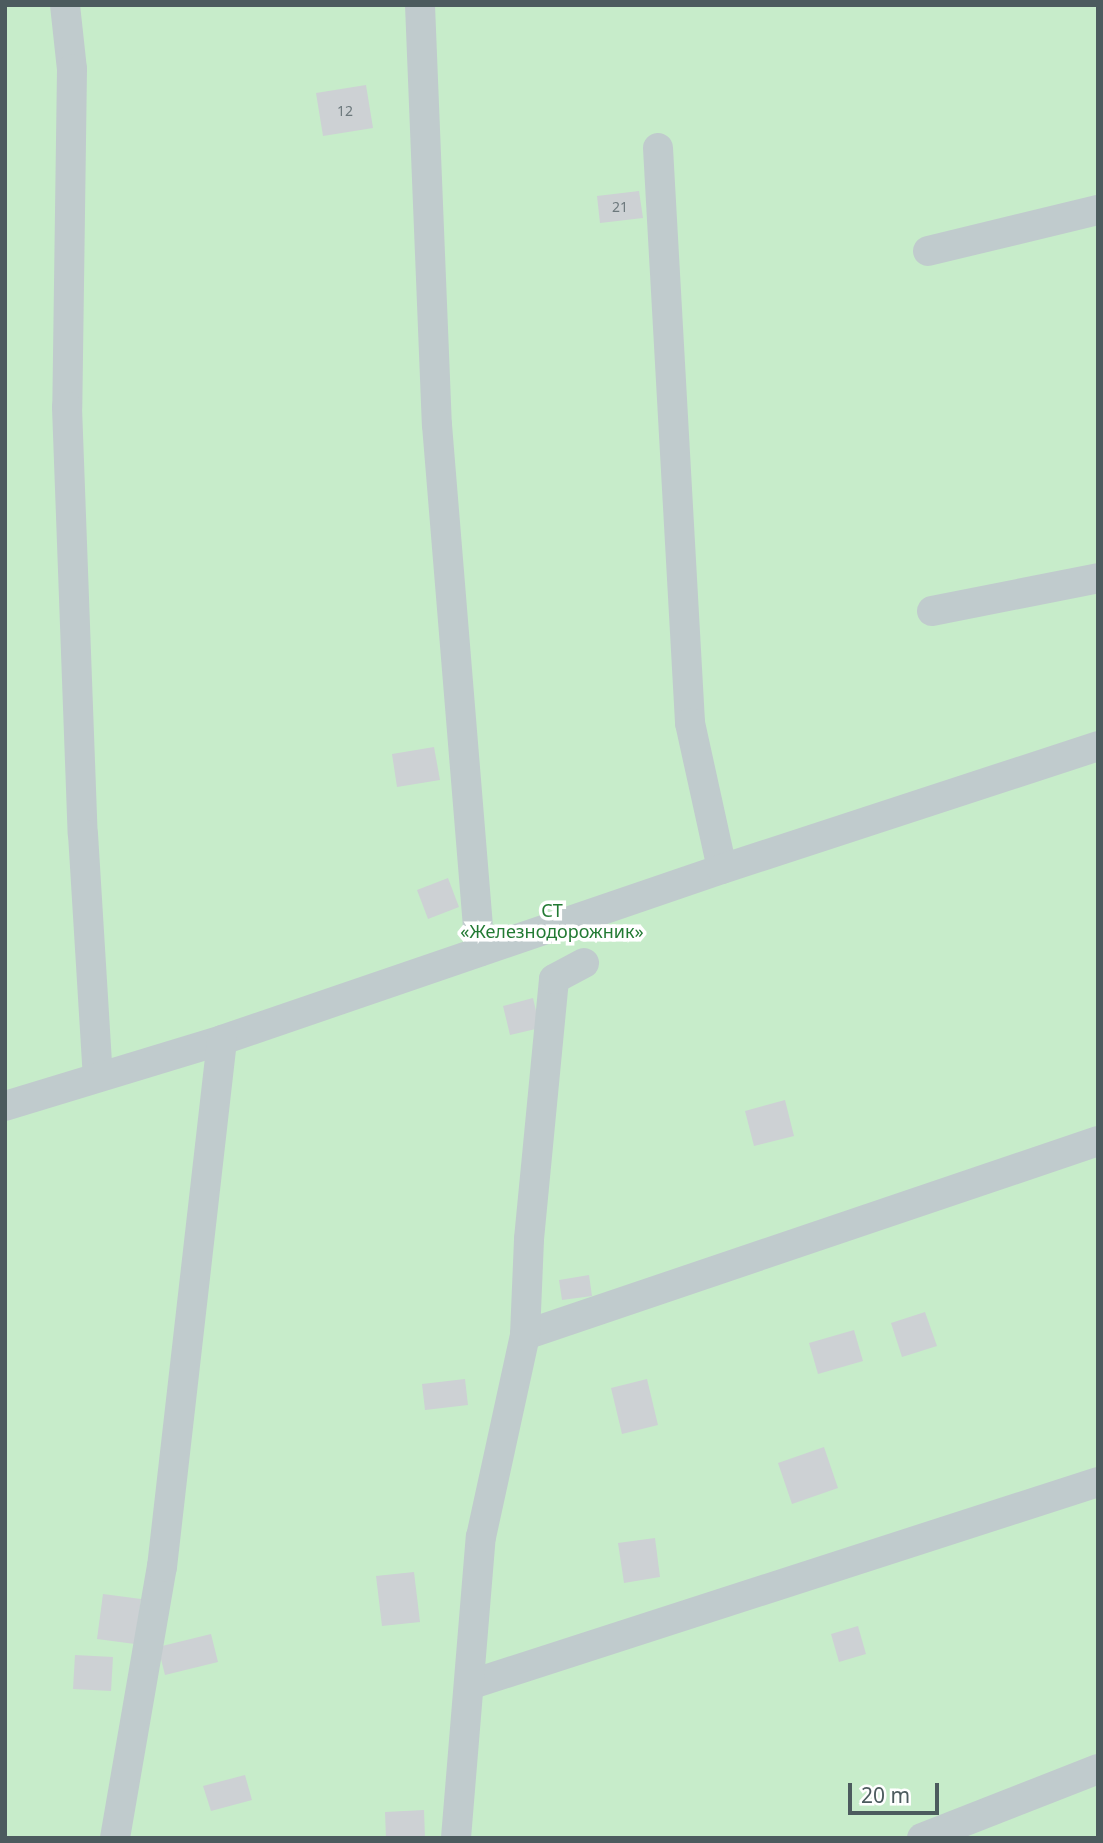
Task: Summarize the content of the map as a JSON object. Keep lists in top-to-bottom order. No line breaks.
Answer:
{"parks":["СТ «Железнодорожник»"],"house_numbers":["12","21"],"scale_bar":"20 m"}
